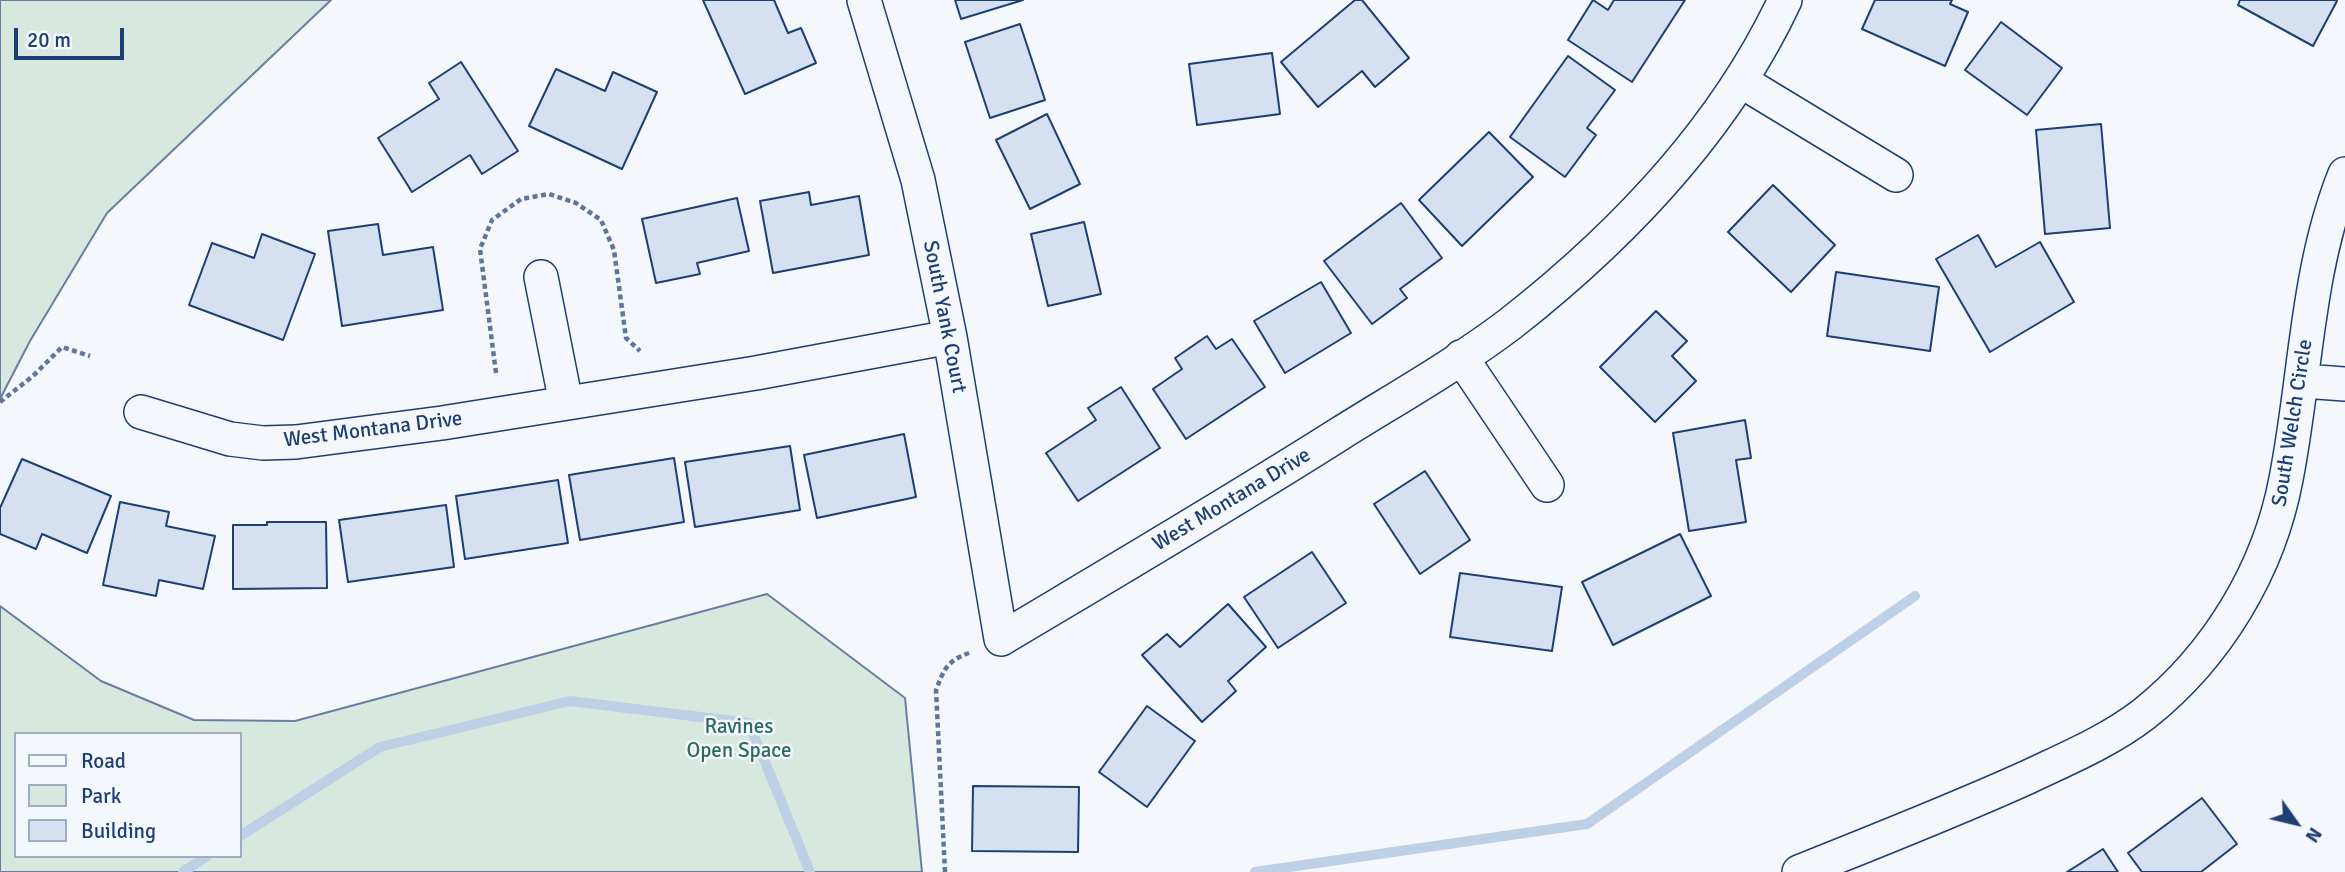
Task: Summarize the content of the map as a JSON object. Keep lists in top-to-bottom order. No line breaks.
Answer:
{"streets":{"street":["South Yank Court","South Welch Circle","West Montana Drive"]},"crossings":[["South Yank Court","West Montana Drive"]],"parks":["Ravines Open Space"],"legend":["Road","Park","Building"],"scale_bar":"20 m","north":"bottom right"}
